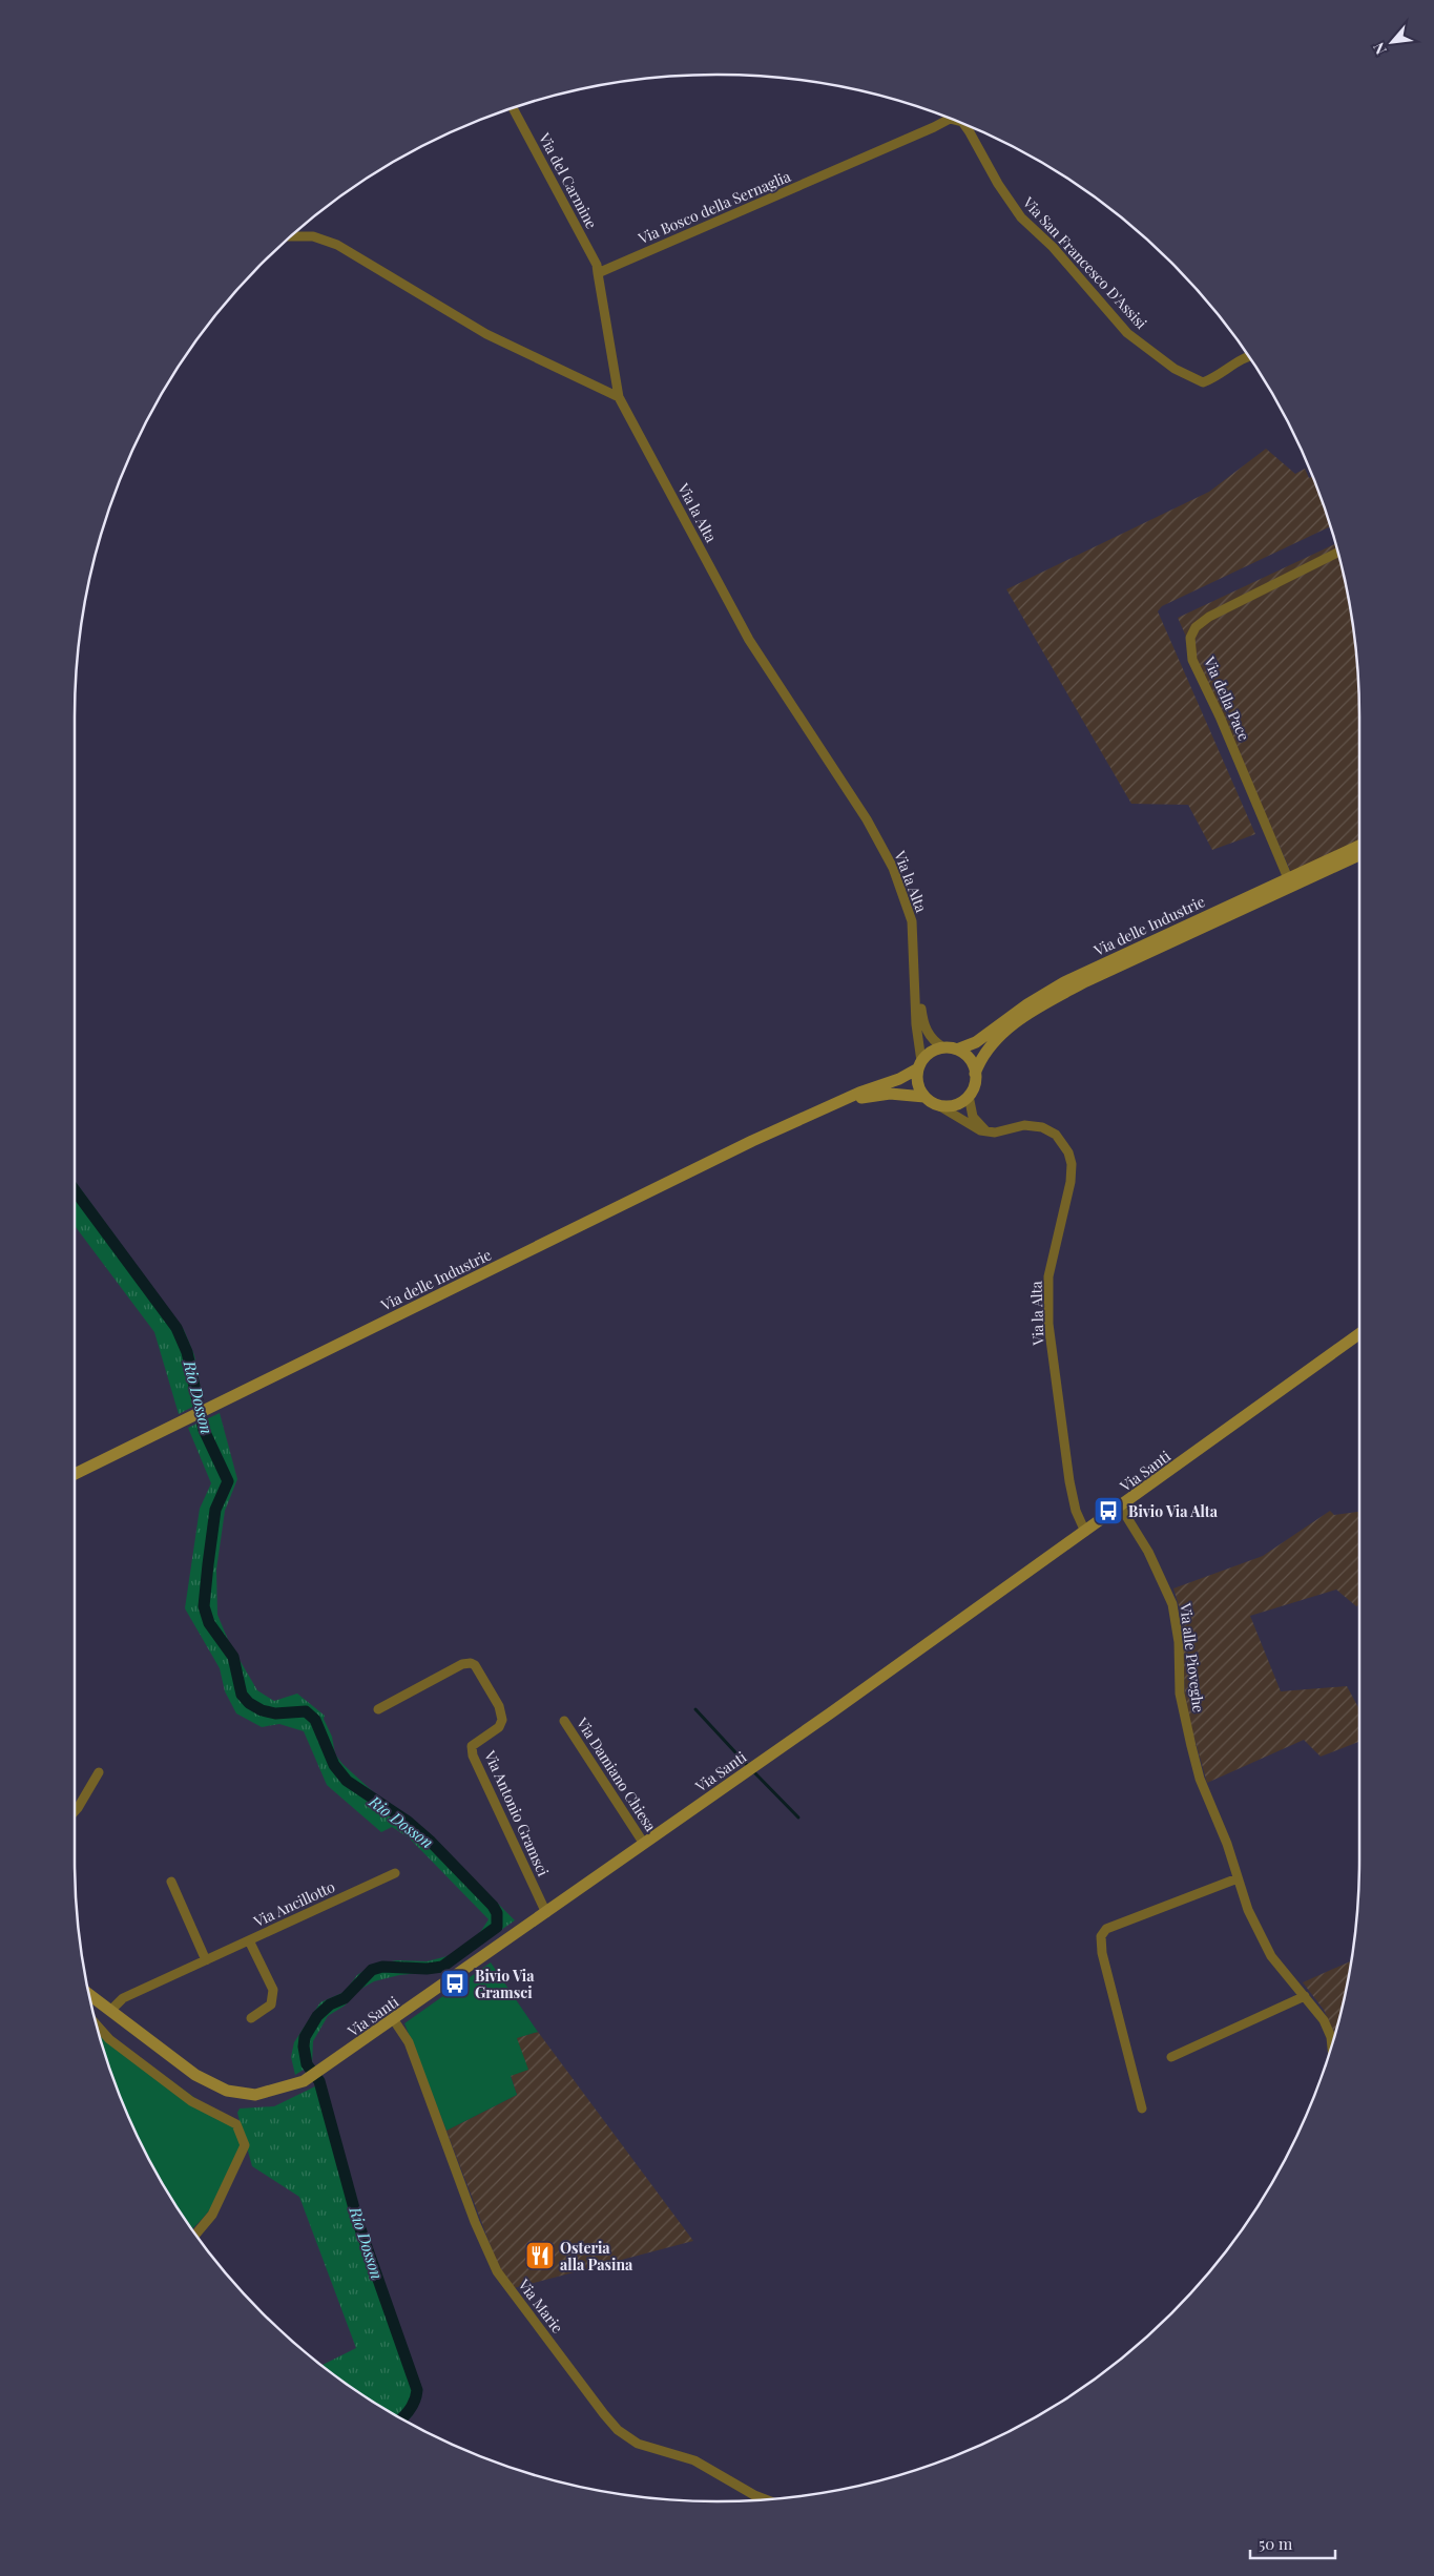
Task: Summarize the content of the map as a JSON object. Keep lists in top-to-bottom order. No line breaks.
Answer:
{"streets":{"main road":["Via delle Industrie","Via Santi"],"street":["Via del Carmine","Via Bosco della Sernaglia","Via San Francesco D'Assisi","Via la Alta","Via della Pace","Via alle Pioveghe","Via Damiano Chiesa","Via Antonio Gramsci","Via Ancillotto","Via Marie"]},"crossings":[["Via del Carmine","Via Bosco della Sernaglia"],["Via la Alta","Via Santi"],["Via della Pace","Via delle Industrie"],["Via Santi","Via alle Pioveghe"],["Via Santi","Via Damiano Chiesa"],["Via Santi","Via Antonio Gramsci"],["Via Santi","Via Ancillotto"],["Via Santi","Via Marie"]],"water":["Rio Dosson"],"places":{"bus stop":["Bivio Via Alta","Bivio Via Gramsci"],"restaurant":["Osteria alla Pasina"]},"scale_bar":"50 m","north":"bottom left"}
